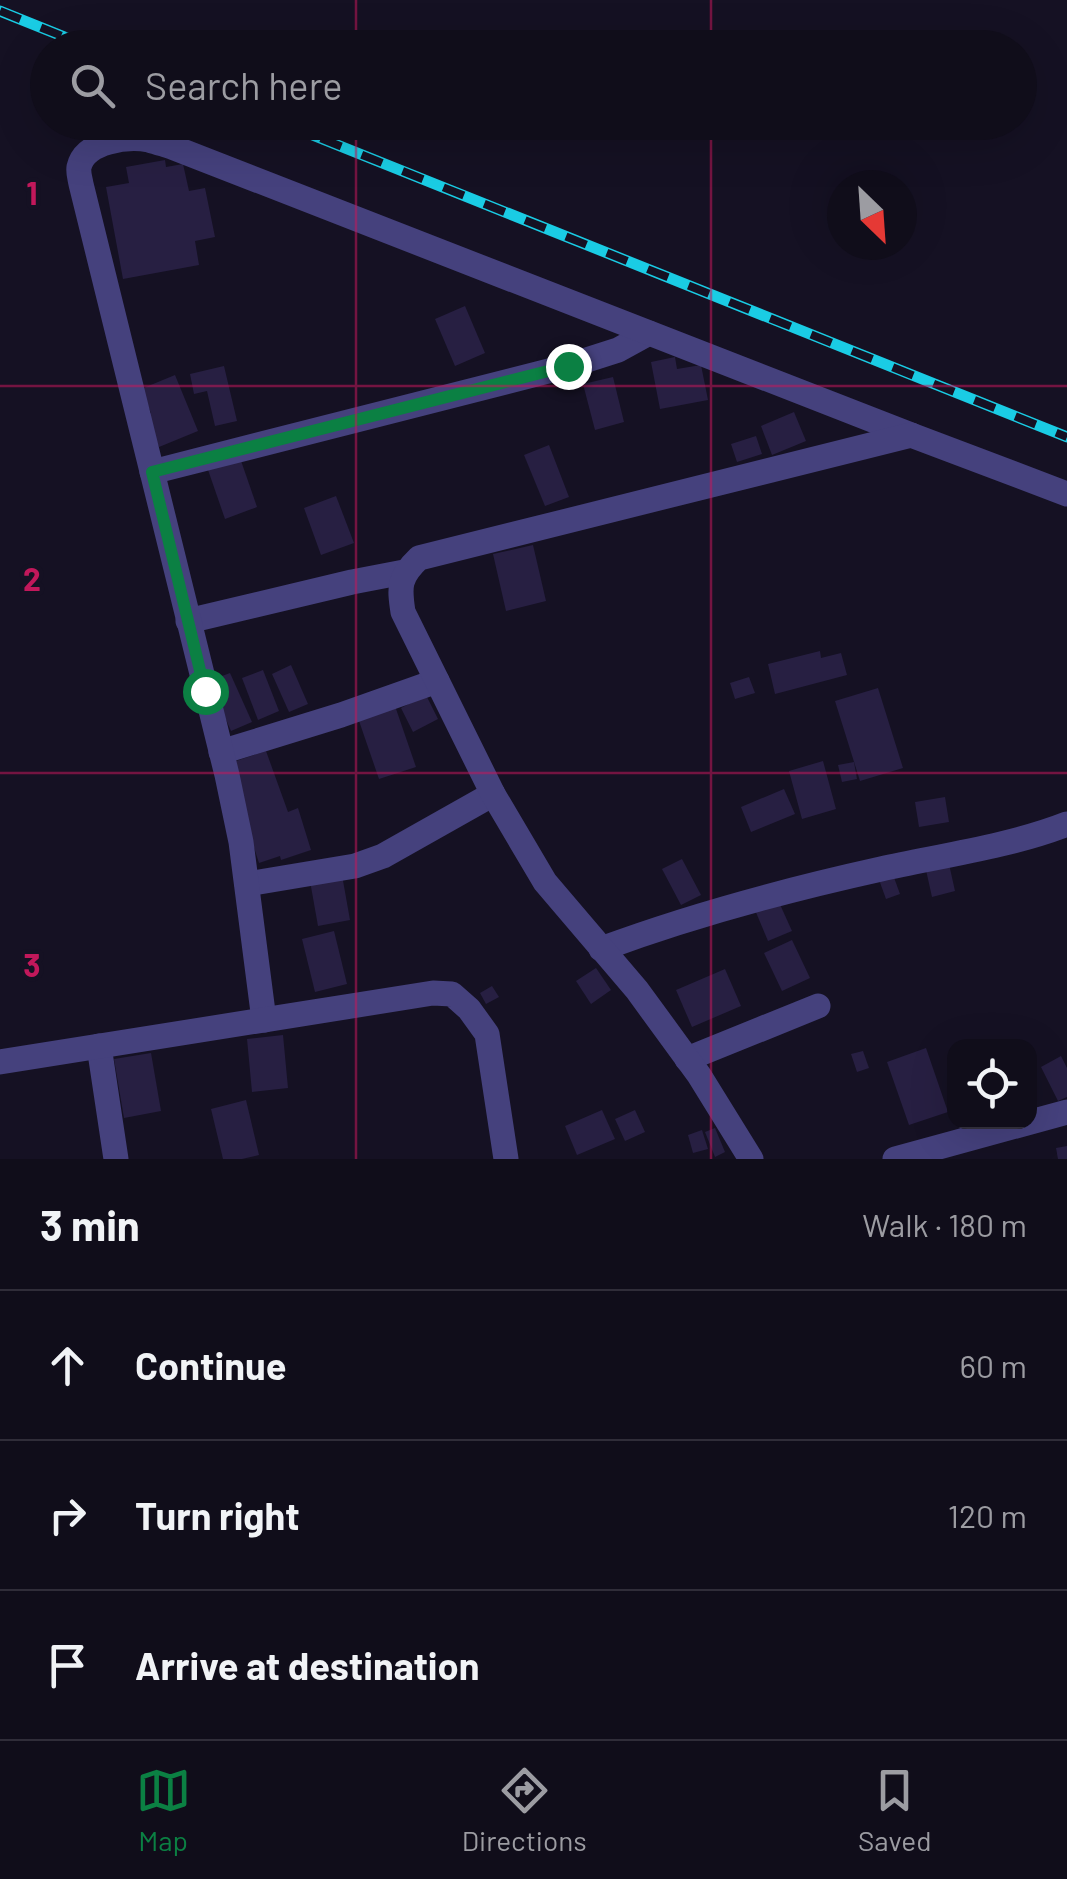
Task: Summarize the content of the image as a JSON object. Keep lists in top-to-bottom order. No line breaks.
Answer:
{"north":"bottom right","page":{"search":"Search here","heading":["3 min","Walk · 180 m"],"list":[["Continue","60 m"],["Turn right","120 m"],"Arrive at destination"],"nav":["Map","Directions","Saved"]},"grid":{"rows":["1","2","3"]}}
